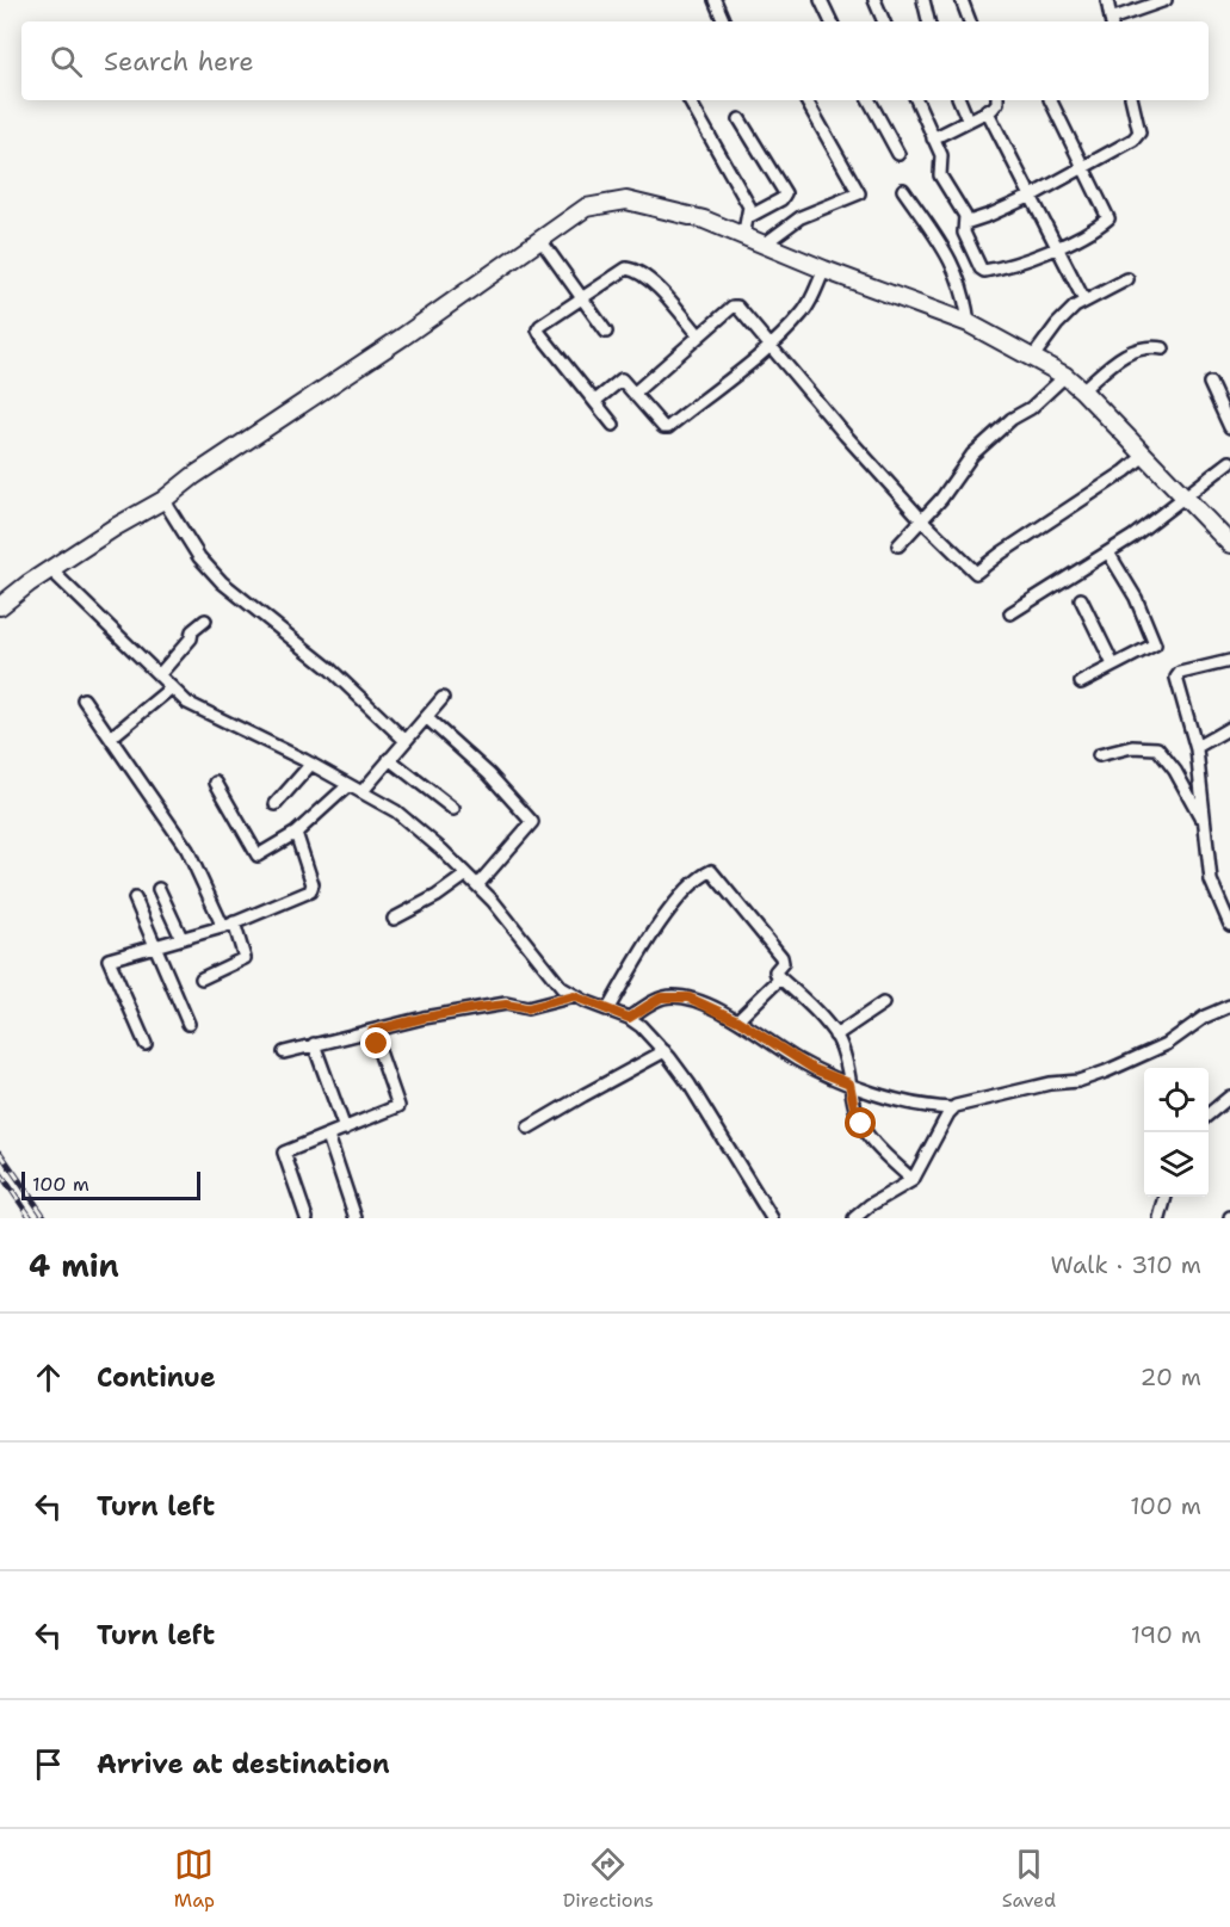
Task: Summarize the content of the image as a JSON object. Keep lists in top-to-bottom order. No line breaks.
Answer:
{"scale_bar":"100 m","page":{"search":"Search here","scale":"100 m","heading":["4 min","Walk · 310 m"],"list":[["Continue","20 m"],["Turn left","100 m"],["Turn left","190 m"],"Arrive at destination"],"nav":["Map","Directions","Saved"]}}
